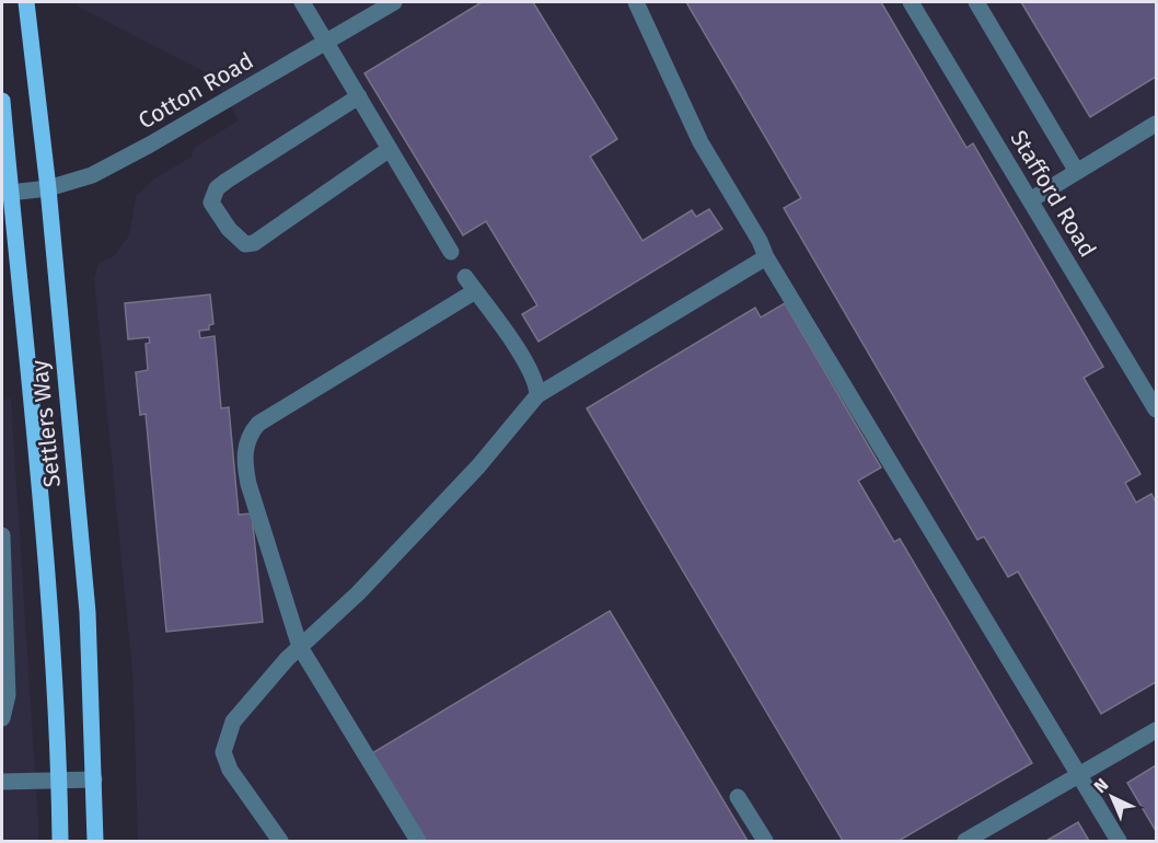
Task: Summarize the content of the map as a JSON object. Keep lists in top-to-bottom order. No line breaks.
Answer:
{"streets":{"main road":["Settlers Way"],"street":["Cotton Road","Stafford Road"]},"crossings":[["Cotton Road","Settlers Way"]],"north":"top left"}
